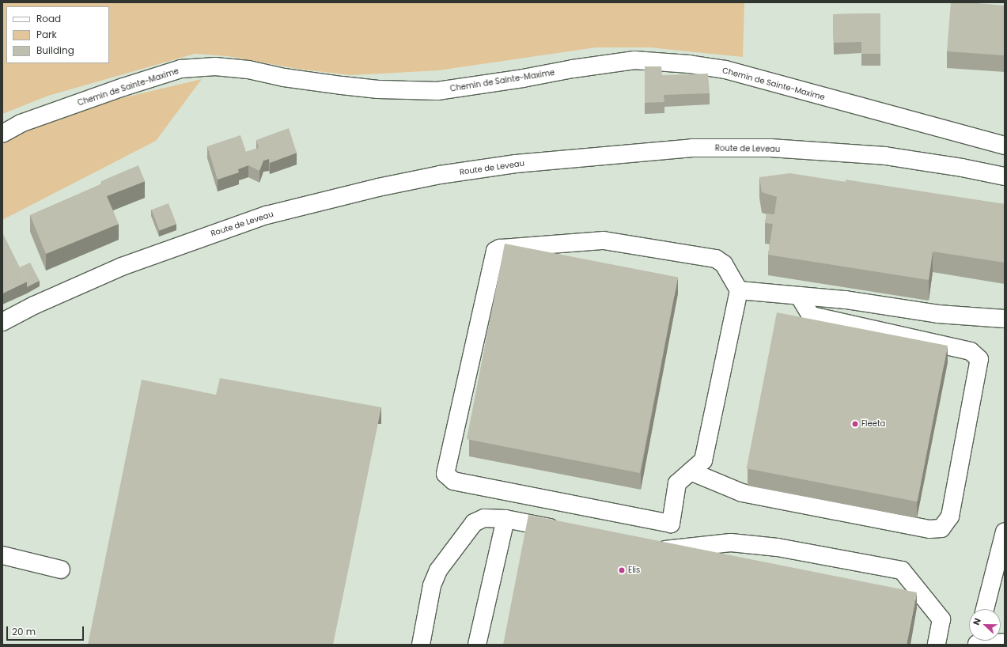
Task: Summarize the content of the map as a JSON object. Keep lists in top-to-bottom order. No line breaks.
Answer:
{"streets":{"street":["Chemin de Sainte-Maxime","Route de Leveau"]},"places":["Fleeta","Elis"],"legend":["Road","Park","Building"],"scale_bar":"20 m","north":"left"}
